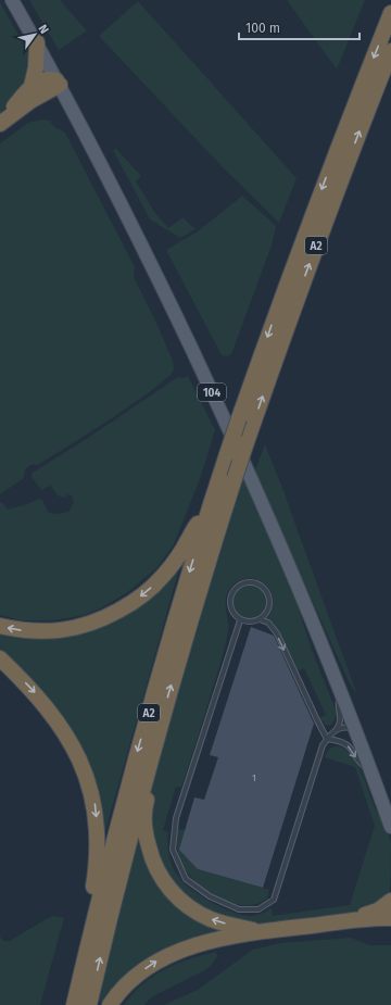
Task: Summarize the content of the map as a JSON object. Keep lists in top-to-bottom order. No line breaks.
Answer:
{"streets":{"highway":["A2"],"main road":["104"]},"house_numbers":["1"],"scale_bar":"100 m","north":"top right"}
